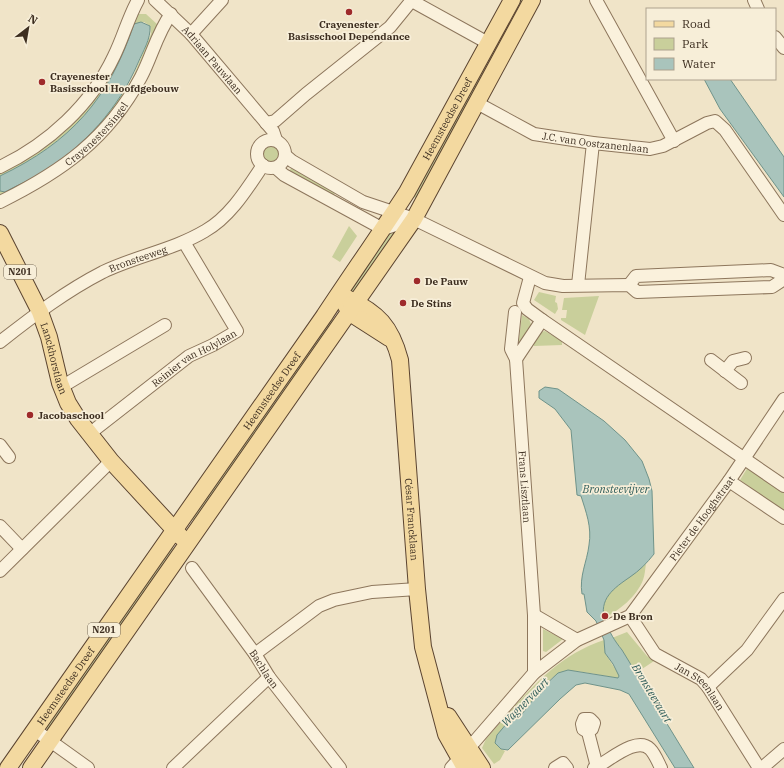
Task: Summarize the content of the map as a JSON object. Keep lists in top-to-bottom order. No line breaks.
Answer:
{"streets":{"main road":["Heemsteedse Dreef","N201","Lanckhorstlaan","César Francklaan"],"street":["Adriaan Pauwlaan","Crayenestersingel","J.C. van Oostzanenlaan","Bronsteeweg","Reinier van Holylaan","Frans Lisztlaan","Pieter de Hooghstraat","Bachlaan","Jan Steenlaan"]},"crossings":[["Adriaan Pauwlaan","Crayenestersingel"],["Adriaan Pauwlaan","Bronsteeweg"],["Heemsteedse Dreef","J.C. van Oostzanenlaan"],["Heemsteedse Dreef","Lanckhorstlaan"],["Heemsteedse Dreef","César Francklaan"],["Bronsteeweg","Lanckhorstlaan"],["Bronsteeweg","Reinier van Holylaan"],["Lanckhorstlaan","Reinier van Holylaan"],["Frans Lisztlaan","Pieter de Hooghstraat"],["Pieter de Hooghstraat","César Francklaan"],["Pieter de Hooghstraat","Jan Steenlaan"]],"water":["Bronsteevijver","Bronsteevaart","Wagnervaart"],"places":["Crayenester Basisschool Dependance","Crayenester Basisschool Hoofdgebouw","De Pauw","De Stins","Jacobaschool","De Bron"],"legend":["Road","Park","Water"],"north":"top right"}
